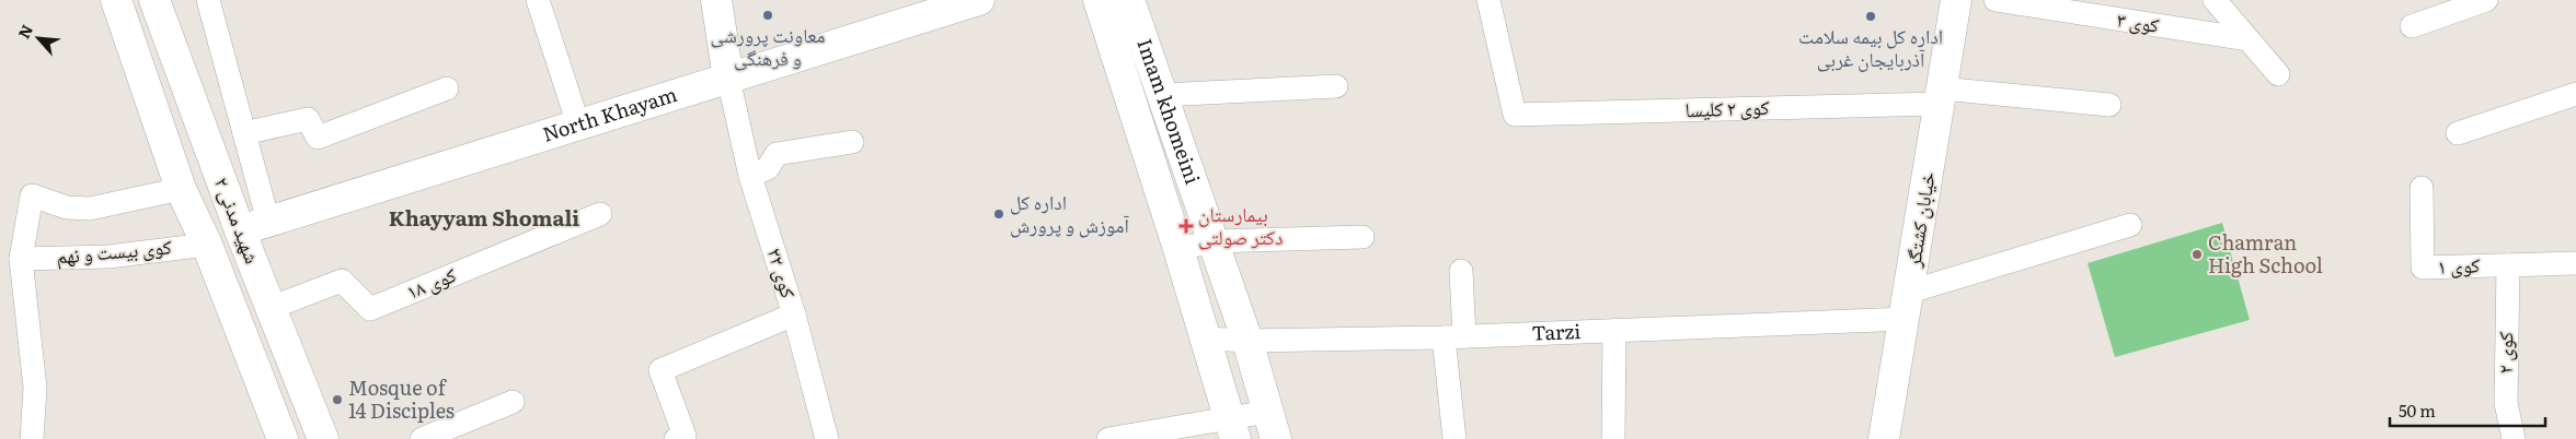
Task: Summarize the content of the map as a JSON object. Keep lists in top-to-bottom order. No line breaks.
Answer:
{"streets":{"main road":["Imam khomeini","North Khayam","خیابان کشتگر","شهید مدنی ۲"],"street":["کوی ۳","کوی ۲ کلیسا","کوی بیست و نهم","کوی ۱","کوی ۲۲","کوی ۱۸","Tarzi","کوی ۲"]},"crossings":[["کوی ۲ کلیسا","خیابان کشتگر"],["Imam khomeini","Tarzi"],["North Khayam","شهید مدنی ۲"],["North Khayam","کوی ۲۲"],["خیابان کشتگر","Tarzi"],["شهید مدنی ۲","کوی بیست و نهم"],["شهید مدنی ۲","کوی ۱۸"],["کوی ۱","کوی ۲"]],"districts":["Khayyam Shomali"],"places":{"other":["معاونت پرورشی و فرهنگی","اداره کل بیمه سلامت آذربایجان غربی","اداره کل آموزش و پرورش","Chamran High School","Mosque of 14 Disciples"],"health":["بیمارستان دکتر صولتی"]},"scale_bar":"50 m","north":"top left"}
